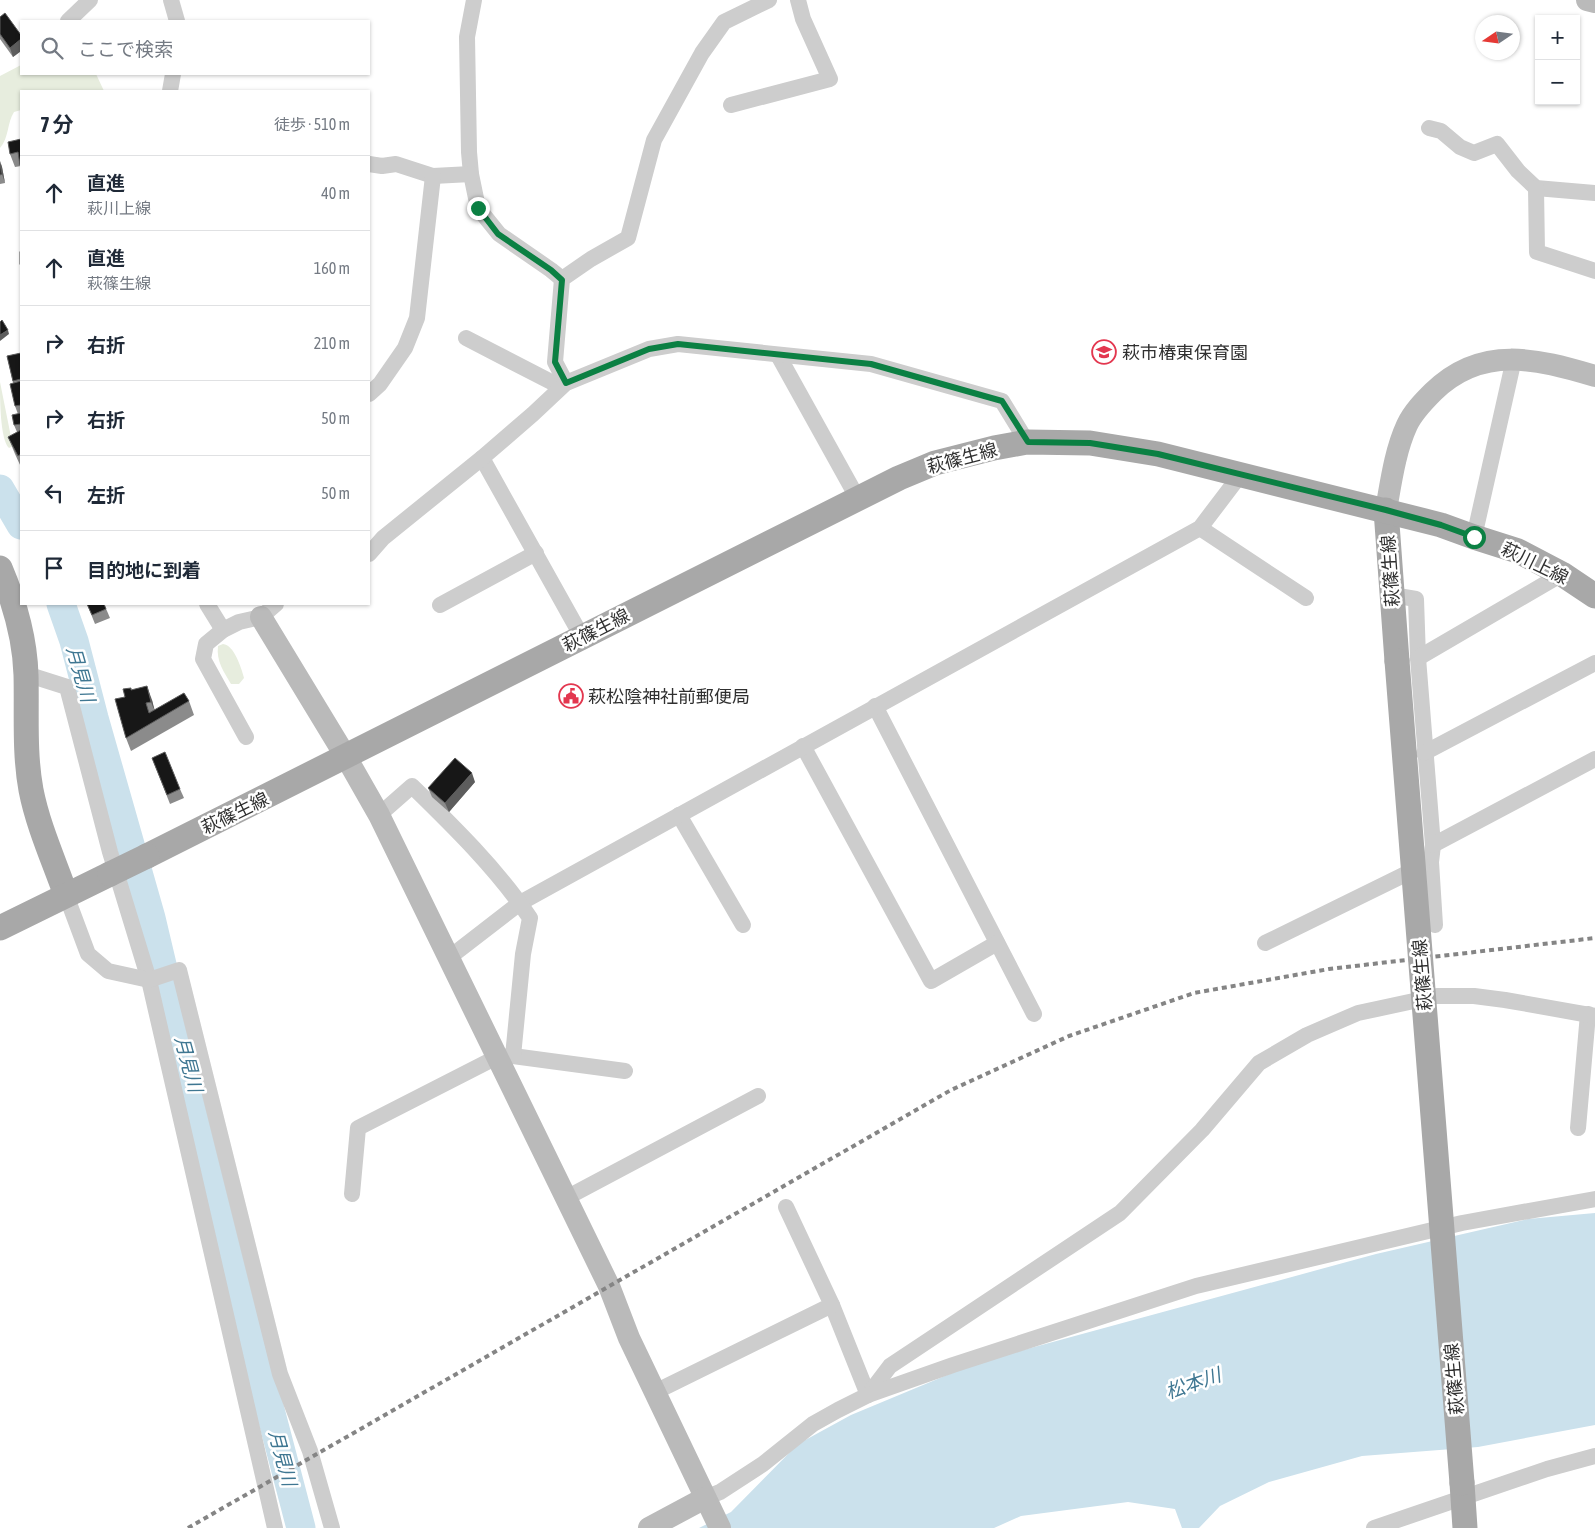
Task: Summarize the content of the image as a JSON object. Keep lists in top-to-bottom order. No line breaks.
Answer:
{"streets":{"main road":["萩篠生線","萩川上線"]},"crossings":[["萩篠生線","萩川上線"]],"water":["月見川","松本川"],"places":{"school or university":["萩市椿東保育園"],"public building":["萩松陰神社前郵便局"]},"north":"left","page":{"map_buttons":["+","−"],"search":"ここで検索","heading":["7 分","徒歩 · 510 m"],"list":[["直進","萩川上線","40 m"],["直進","萩篠生線","160 m"],["右折","210 m"],["右折","50 m"],["左折","50 m"],"目的地に到着"]}}
